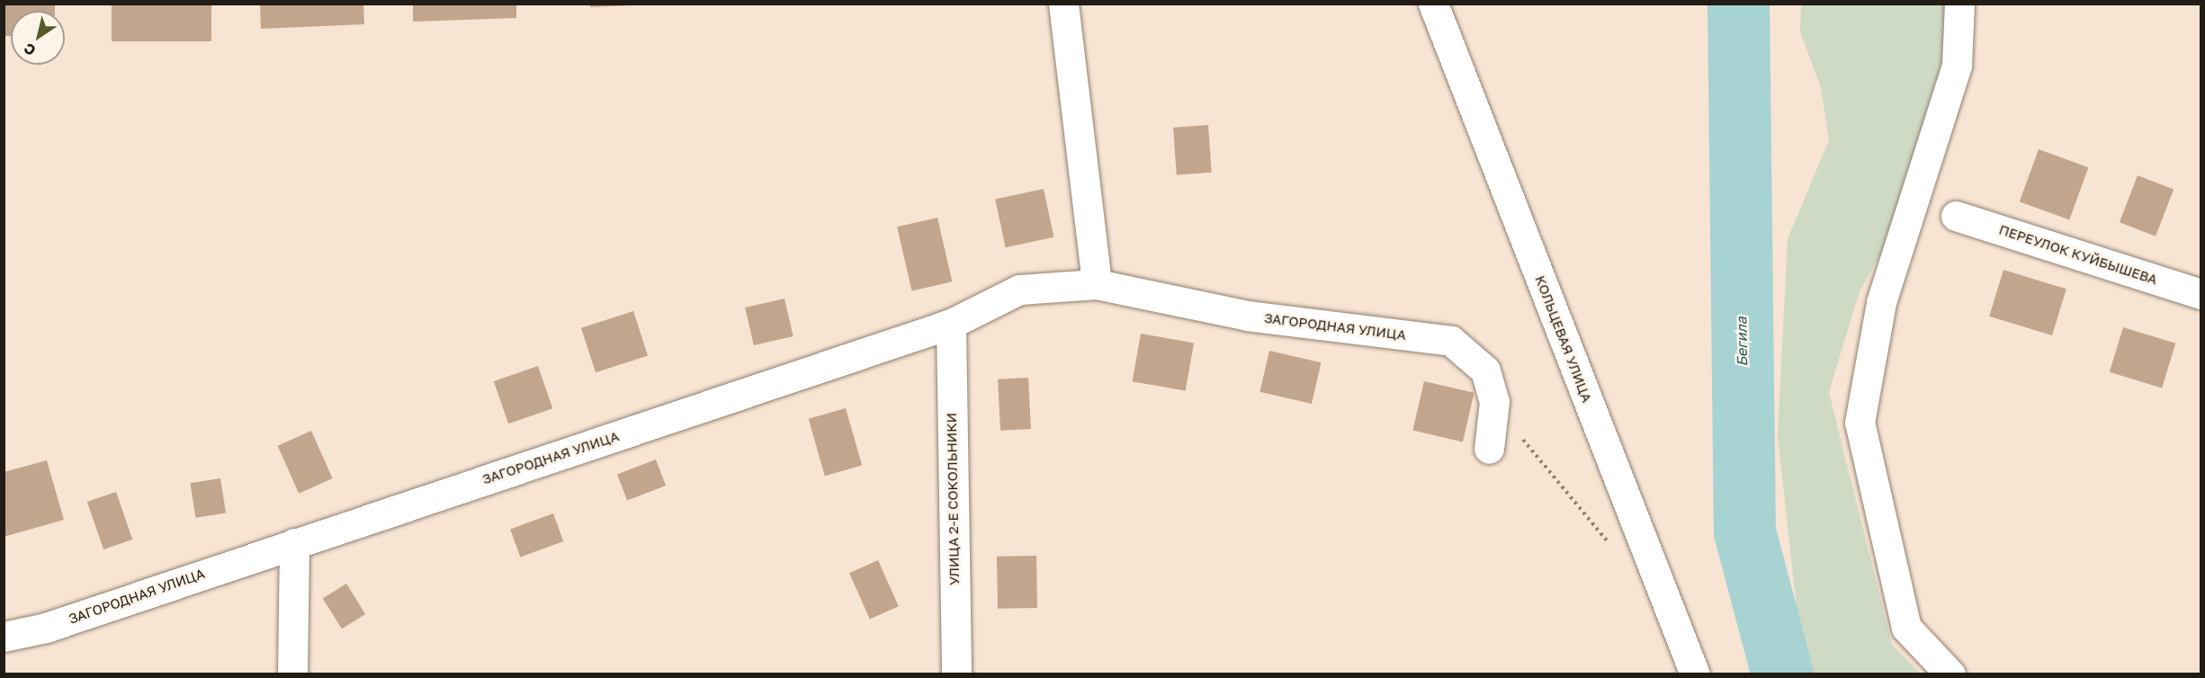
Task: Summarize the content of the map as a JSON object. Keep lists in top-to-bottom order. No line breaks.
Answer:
{"streets":{"street":["ПЕРЕУЛОК КУЙБЫШЕВА","ЗАГОРОДНАЯ УЛИЦА","КОЛЬЦЕВАЯ УЛИЦА","УЛИЦА 2-Е СОКОЛЬНИКИ"]},"crossings":[["ЗАГОРОДНАЯ УЛИЦА","УЛИЦА 2-Е СОКОЛЬНИКИ"]],"water":["Бегила"],"north":"bottom left"}
